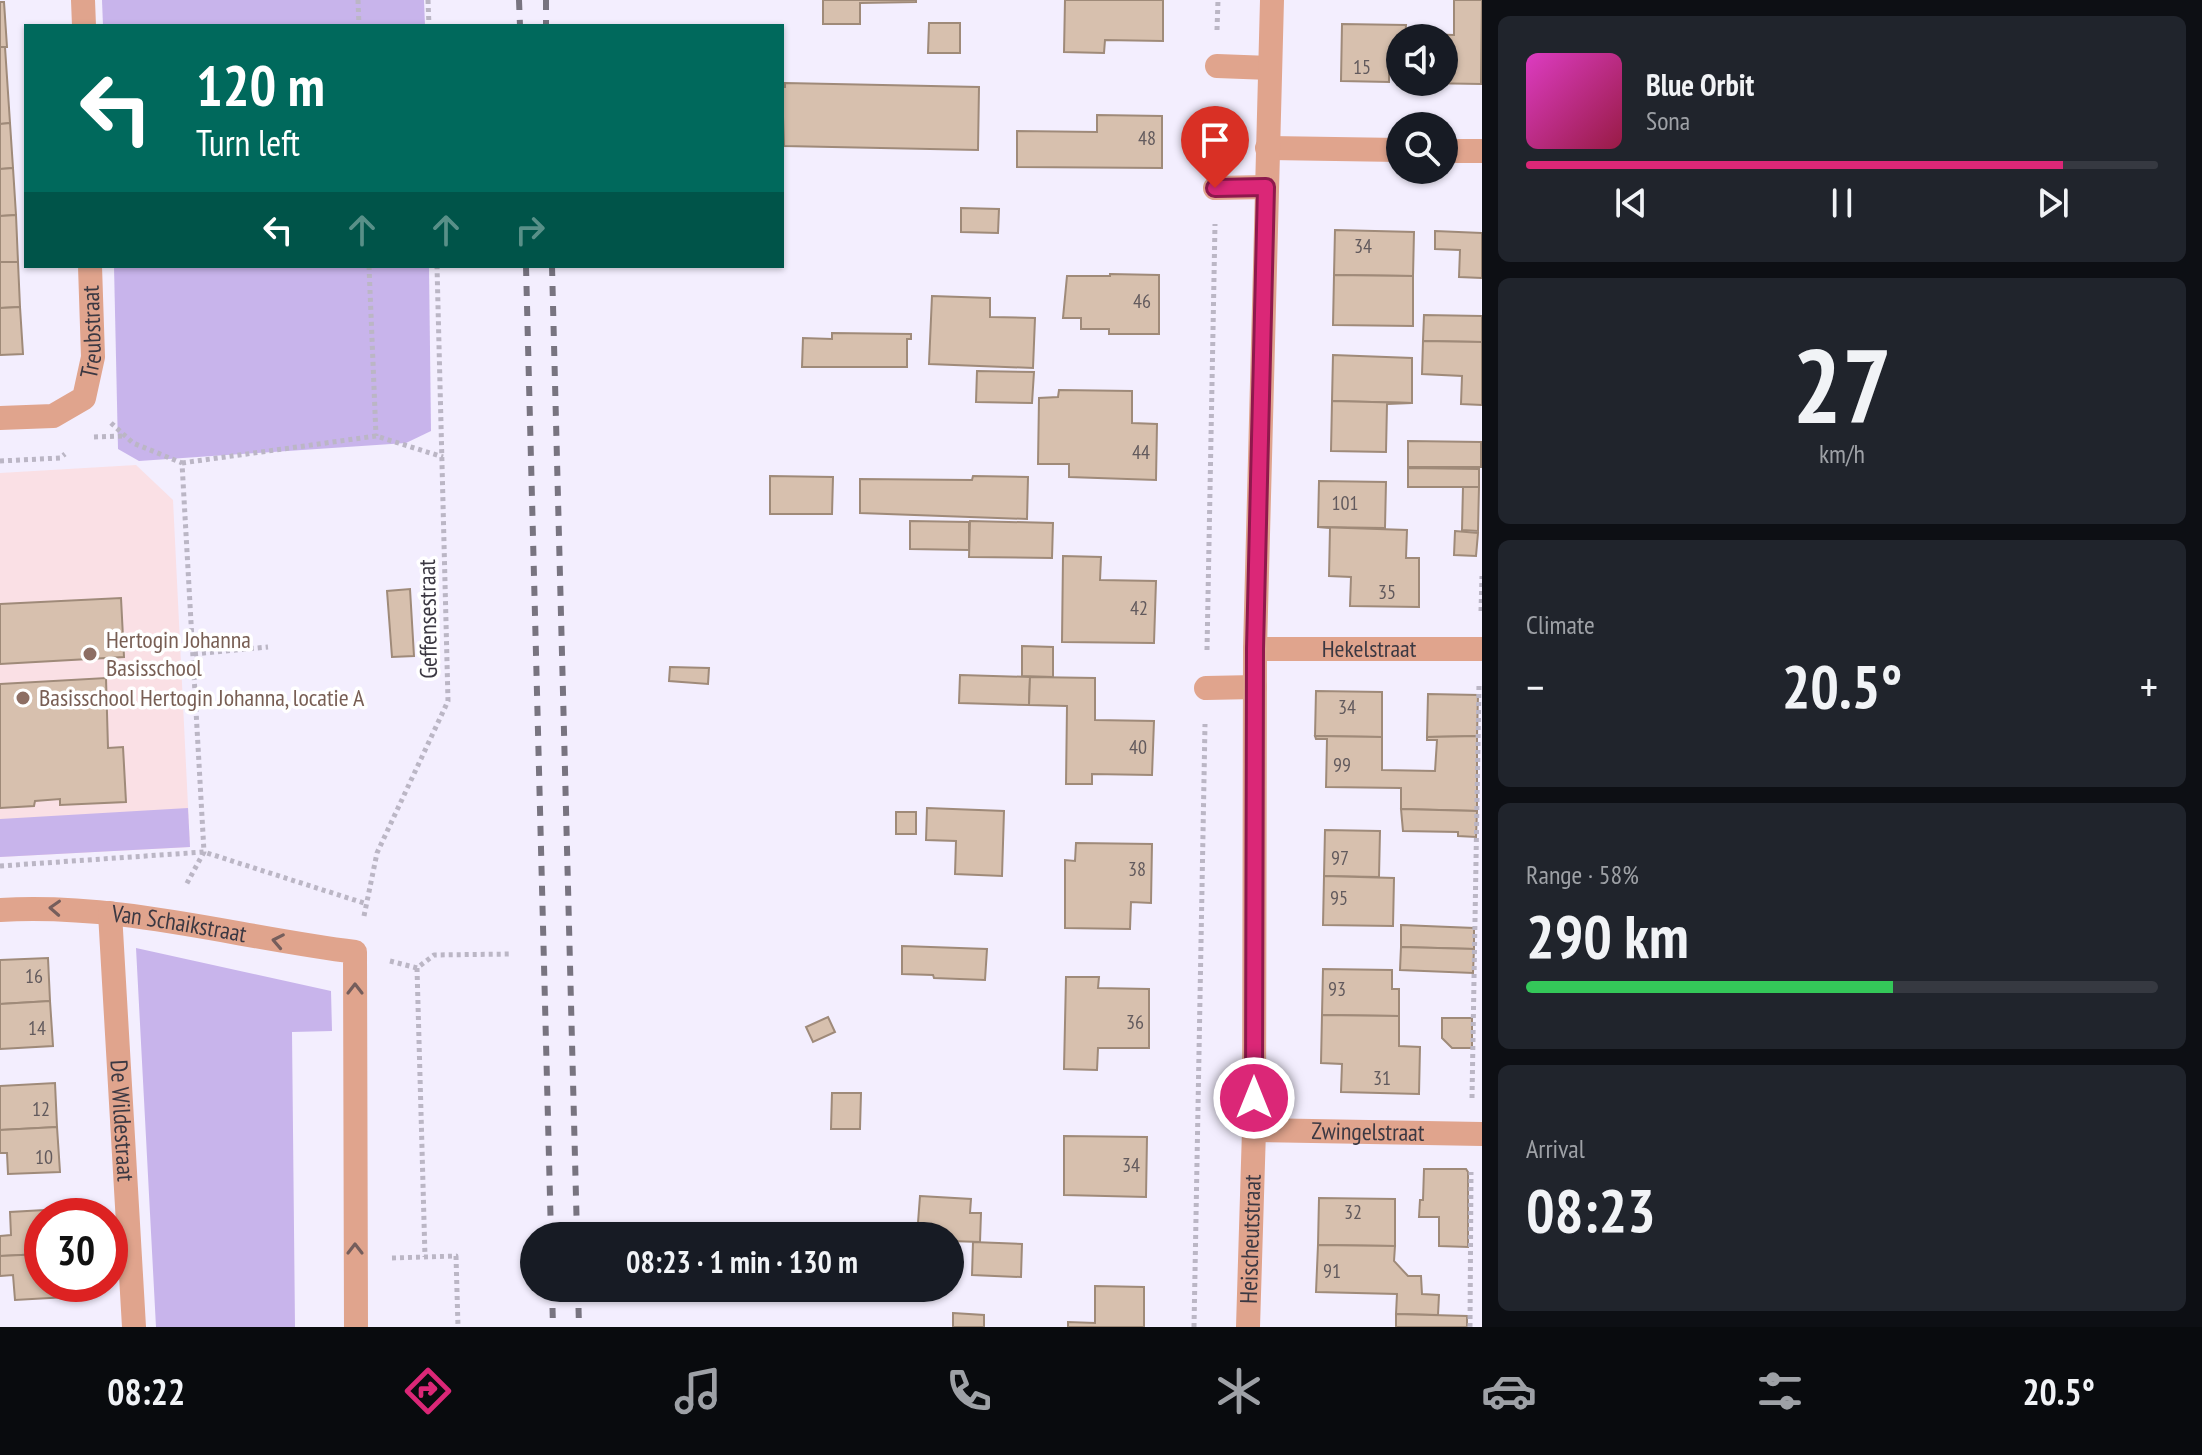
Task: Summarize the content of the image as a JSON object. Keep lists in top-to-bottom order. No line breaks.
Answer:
{"streets":{"street":["Treubstraat","Hekelstraat","Van Schaikstraat","De Wildestraat","Zwingelstraat","Heischeutstraat"],"path":["Geffensestraat"]},"crossings":[["Geffensestraat","Van Schaikstraat"],["Hekelstraat","Heischeutstraat"],["Van Schaikstraat","De Wildestraat"],["Zwingelstraat","Heischeutstraat"]],"one_way":["Van Schaikstraat"],"places":["Hertogin Johanna Basisschool","Basisschool Hertogin Johanna, locatie A"],"house_numbers":["15","48","34","46","44","101","35","42","34","40","99","97","38","95","16","93","36","14","31","12","10","34","32","91"],"page":{"turn":["120 m","Turn left"],"song":["Blue Orbit","Sona"],"tile":[["27","km/h"],"Climate",["Range · 58%","290 km"],["Arrival","08:23"]],"heat":["−","20.5°","+"],"limit":"30","trip":"08:23 · 1 min · 130 m","tabs":["08:22","20.5°"]}}
